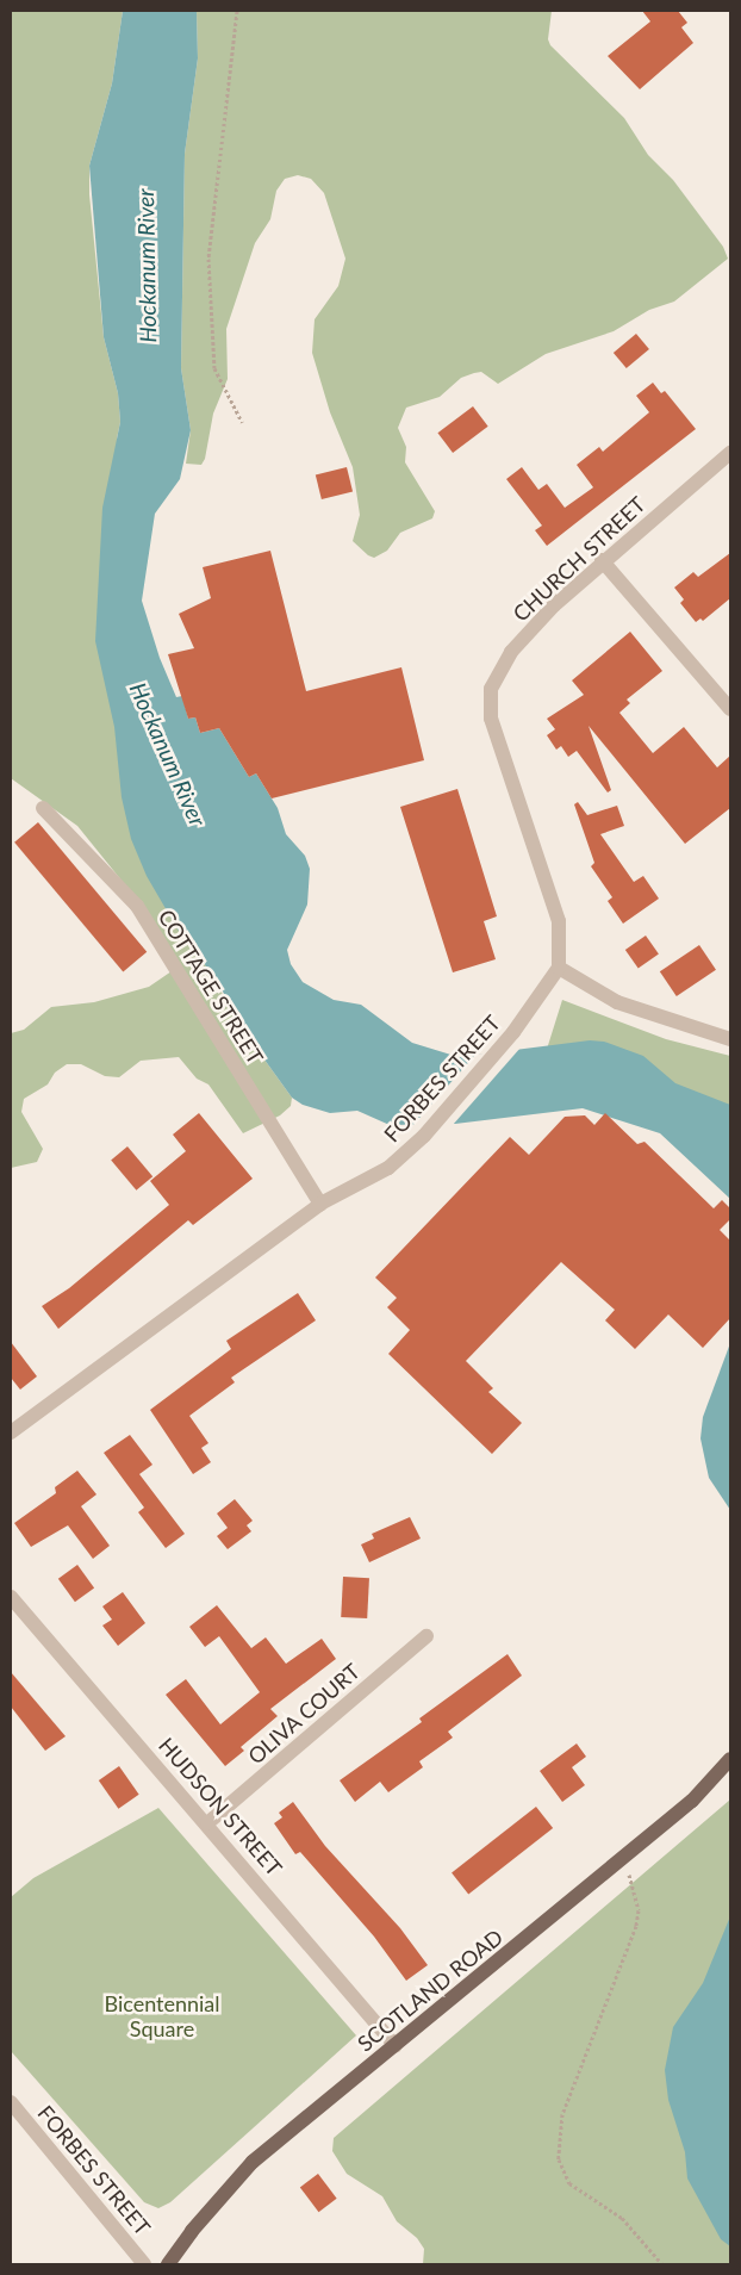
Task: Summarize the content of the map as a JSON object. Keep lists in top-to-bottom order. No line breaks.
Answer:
{"streets":{"main road":["SCOTLAND ROAD"],"street":["CHURCH STREET","COTTAGE STREET","FORBES STREET","OLIVA COURT","HUDSON STREET"]},"crossings":[["CHURCH STREET","FORBES STREET"],["COTTAGE STREET","FORBES STREET"],["OLIVA COURT","HUDSON STREET"],["HUDSON STREET","SCOTLAND ROAD"]],"water":["Hockanum River"],"parks":["Bicentennial Square"]}
